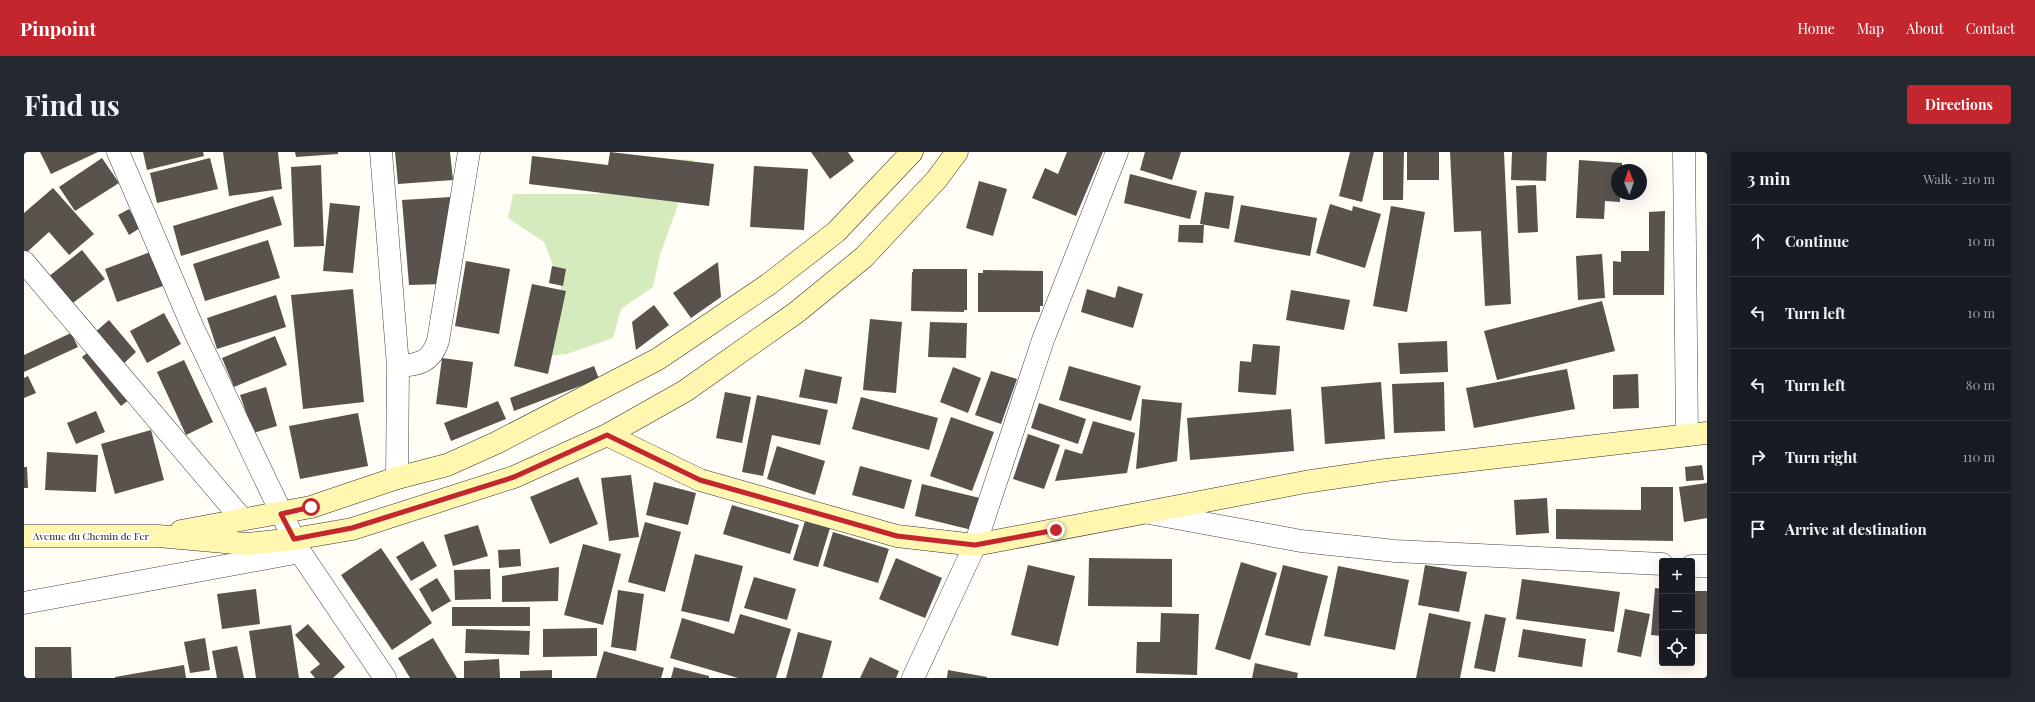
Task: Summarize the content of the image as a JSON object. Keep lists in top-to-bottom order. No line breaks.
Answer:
{"streets":{"street":["Avenue du Chemin de Fer"]},"north":"top","page":{"header":"Pinpoint","nav":["Home","Map","About","Contact"],"buttons":"Directions","title":"Find us","heading":["3 min","Walk · 210 m"],"list":[["Continue","10 m"],["Turn left","10 m"],["Turn left","80 m"],["Turn right","110 m"],"Arrive at destination"],"map_buttons":["+","−"]}}
